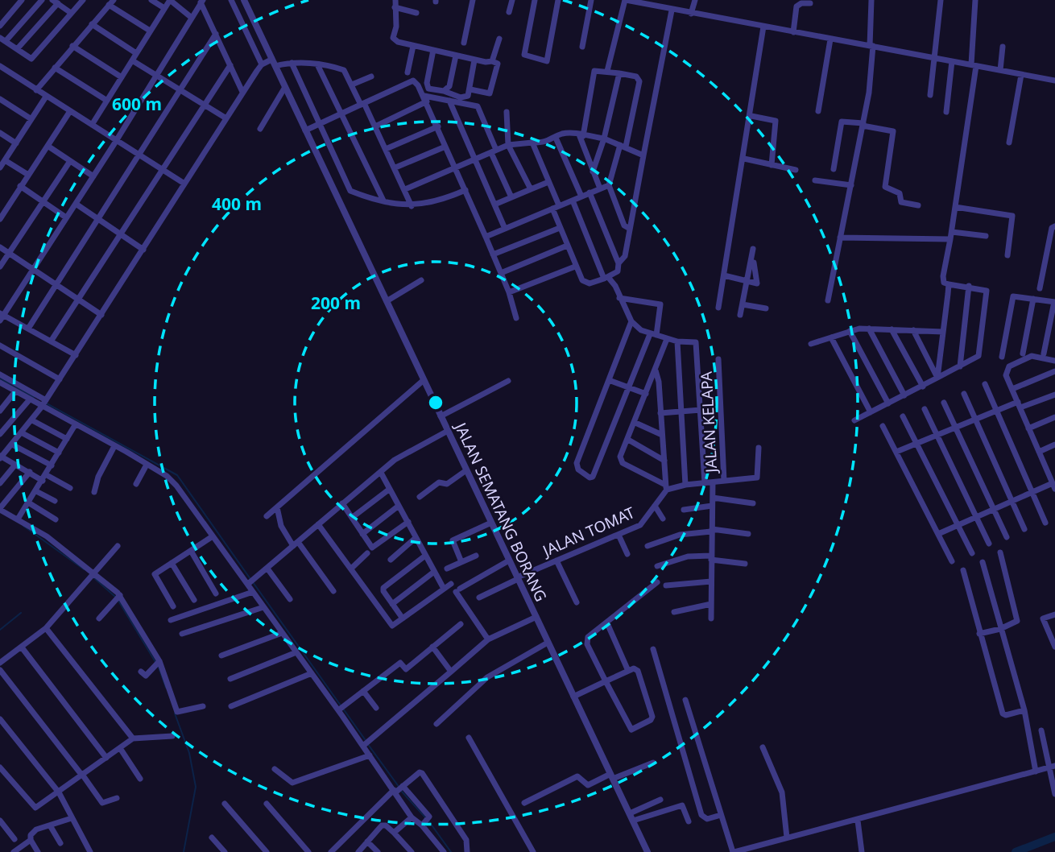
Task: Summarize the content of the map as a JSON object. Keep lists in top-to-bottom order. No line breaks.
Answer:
{"streets":{"street":["JALAN KELAPA","JALAN SEMATANG BORANG","JALAN TOMAT"]},"crossings":[["JALAN SEMATANG BORANG","JALAN TOMAT"]],"rings":["600 m","400 m","200 m"]}
